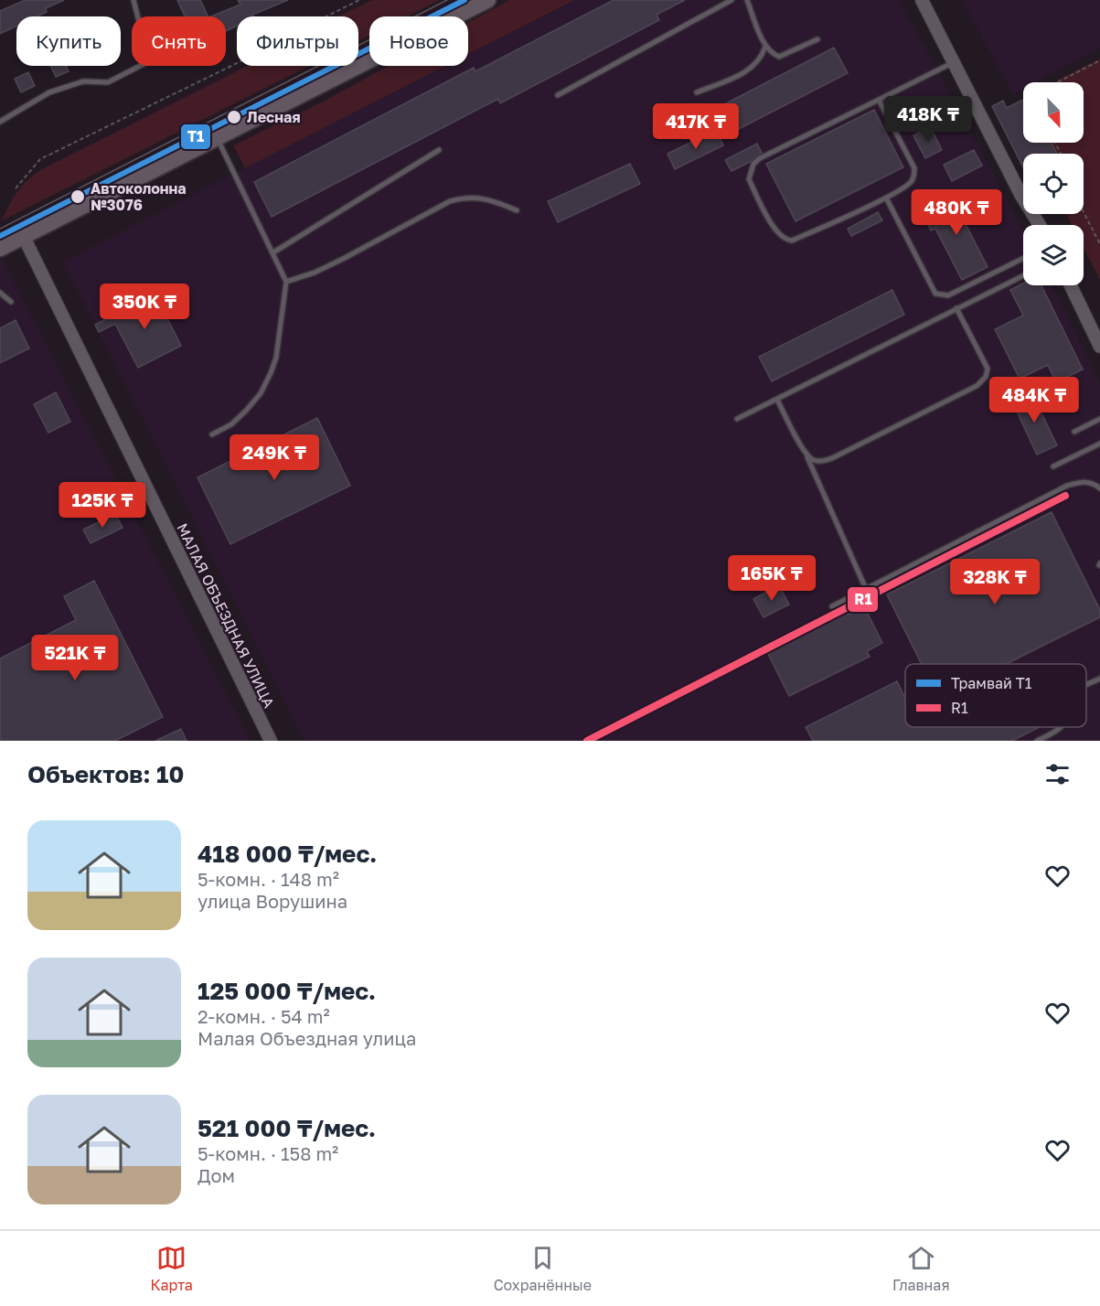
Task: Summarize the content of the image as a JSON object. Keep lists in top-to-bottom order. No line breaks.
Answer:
{"streets":{"street":["МАЛАЯ ОБЪЕЗДНАЯ УЛИЦА"]},"places":["Лесная","Автоколонна №3076"],"lines":["tram line T1","transit line R1"],"legend":["Трамвай T1","R1"],"north":"bottom right","page":{"chip":["Купить","Снять","Фильтры","Новое"],"price":["418K ₸","417K ₸","480K ₸","350K ₸","484K ₸","249K ₸","125K ₸","165K ₸","328K ₸","521K ₸"],"heading":"Объектов: 10","list":[{"name":"418 000 ₸/мес.","note":"5-комн. · 148 m² · улица Ворушина"},{"name":"125 000 ₸/мес.","note":"2-комн. · 54 m² · Малая Объездная улица"},{"name":"521 000 ₸/мес.","note":"5-комн. · 158 m² · Дом"}],"tabs":["Карта","Сохранённые","Главная"]}}
